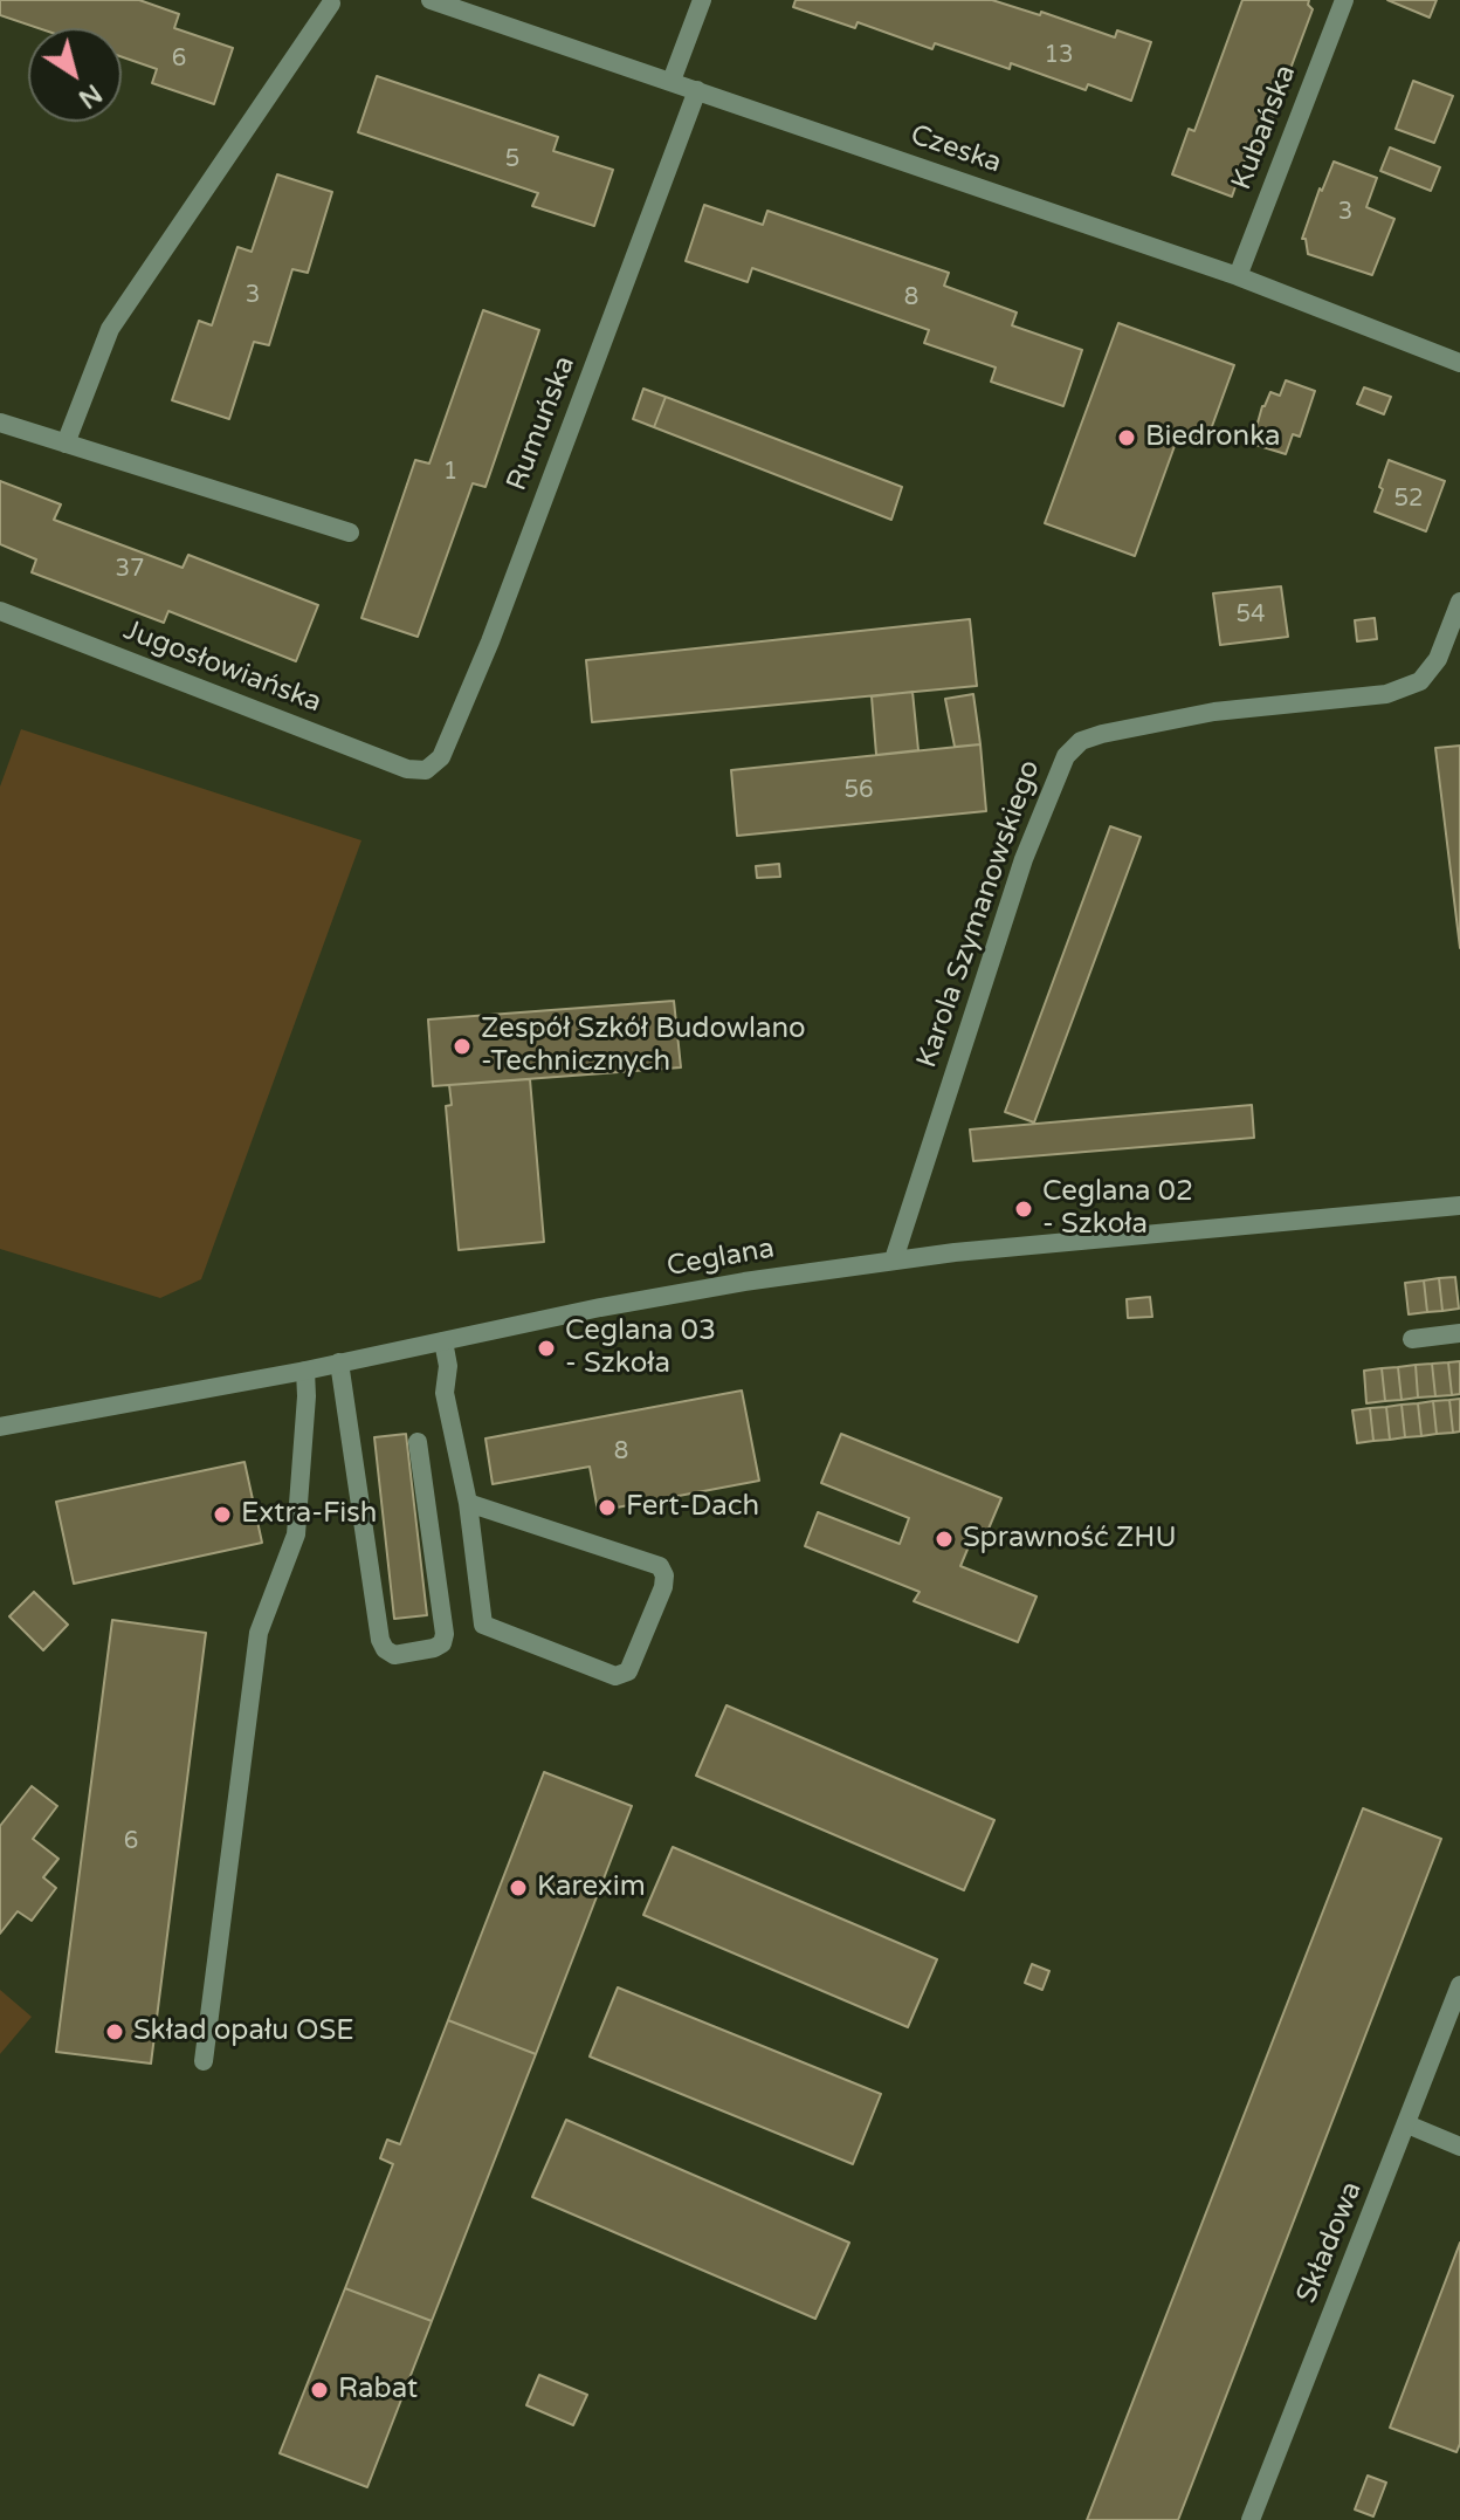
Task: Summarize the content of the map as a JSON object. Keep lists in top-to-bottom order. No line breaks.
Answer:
{"streets":{"street":["Kubańska","Czeska","Rumuńska","Jugosłowiańska","Karola Szymanowskiego","Ceglana","Składowa"]},"crossings":[["Kubańska","Czeska"],["Czeska","Rumuńska"],["Rumuńska","Jugosłowiańska"],["Karola Szymanowskiego","Ceglana"]],"places":["Biedronka","Zespół Szkół Budowlano -Technicznych","Ceglana 02 - Szkoła","Ceglana 03 - Szkoła","Fert-Dach","Extra-Fish","Sprawność ZHU","Karexim","Skład opału OSE","Rabat"],"house_numbers":["13","6","5","3","3","8","1","52","37","54","56","8","6"],"north":"bottom right"}
